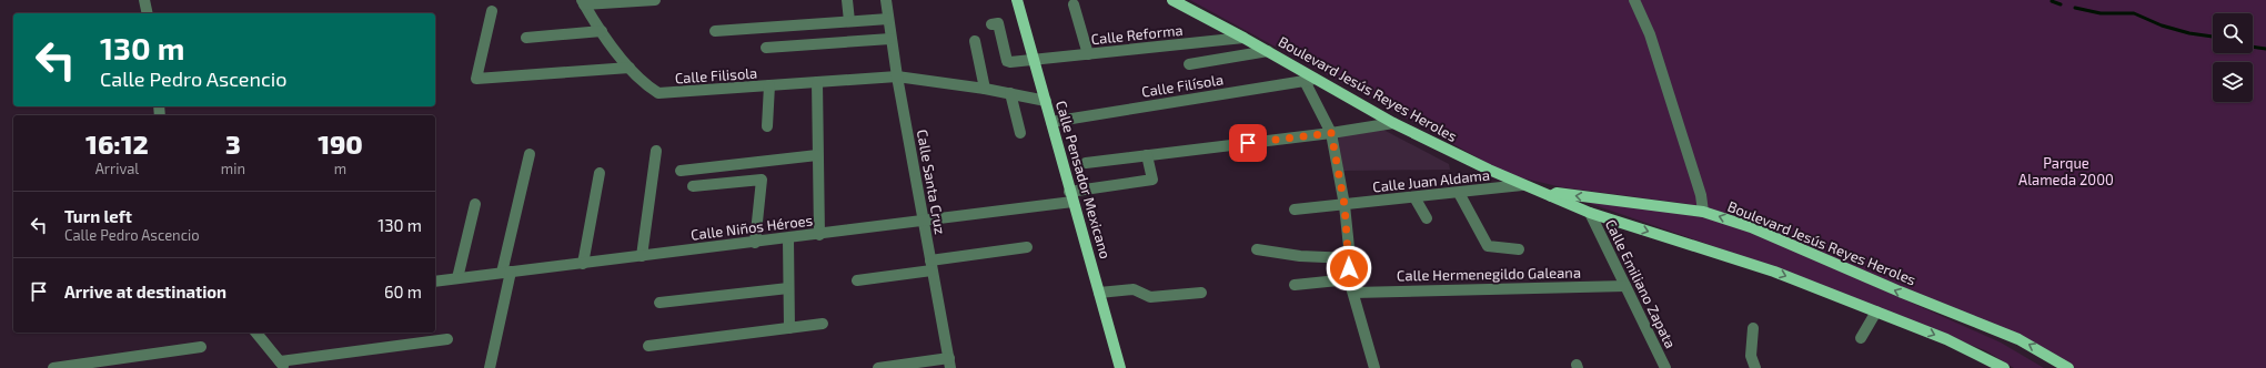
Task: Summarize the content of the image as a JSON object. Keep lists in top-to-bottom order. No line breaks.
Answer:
{"streets":{"main road":["Boulevard Jesús Reyes Heroles","Calle Pensador Mexicano"],"street":["Calle Reforma","Calle Filisola","Calle Filísola","Calle Juan Aldama","Calle Santa Cruz","Calle Niños Héroes","Calle Hermenegildo Galeana","Calle Emiliano Zapata"]},"crossings":[["Calle Reforma","Boulevard Jesús Reyes Heroles"],["Calle Reforma","Calle Pensador Mexicano"],["Calle Filisola","Calle Pensador Mexicano"],["Calle Filisola","Calle Santa Cruz"],["Calle Filísola","Boulevard Jesús Reyes Heroles"],["Calle Filísola","Calle Pensador Mexicano"],["Boulevard Jesús Reyes Heroles","Calle Juan Aldama"],["Boulevard Jesús Reyes Heroles","Calle Emiliano Zapata"],["Calle Pensador Mexicano","Calle Niños Héroes"],["Calle Santa Cruz","Calle Niños Héroes"],["Calle Hermenegildo Galeana","Calle Emiliano Zapata"]],"parks":["Parque Alameda 2000"],"page":{"turn":["130 m","Calle Pedro Ascencio"],"eta":["16:12","Arrival","3","min","190","m"],"list":[{"name":"Turn left","note":"Calle Pedro Ascencio","value":"130 m"},{"name":"Arrive at destination","value":"60 m"}]}}
